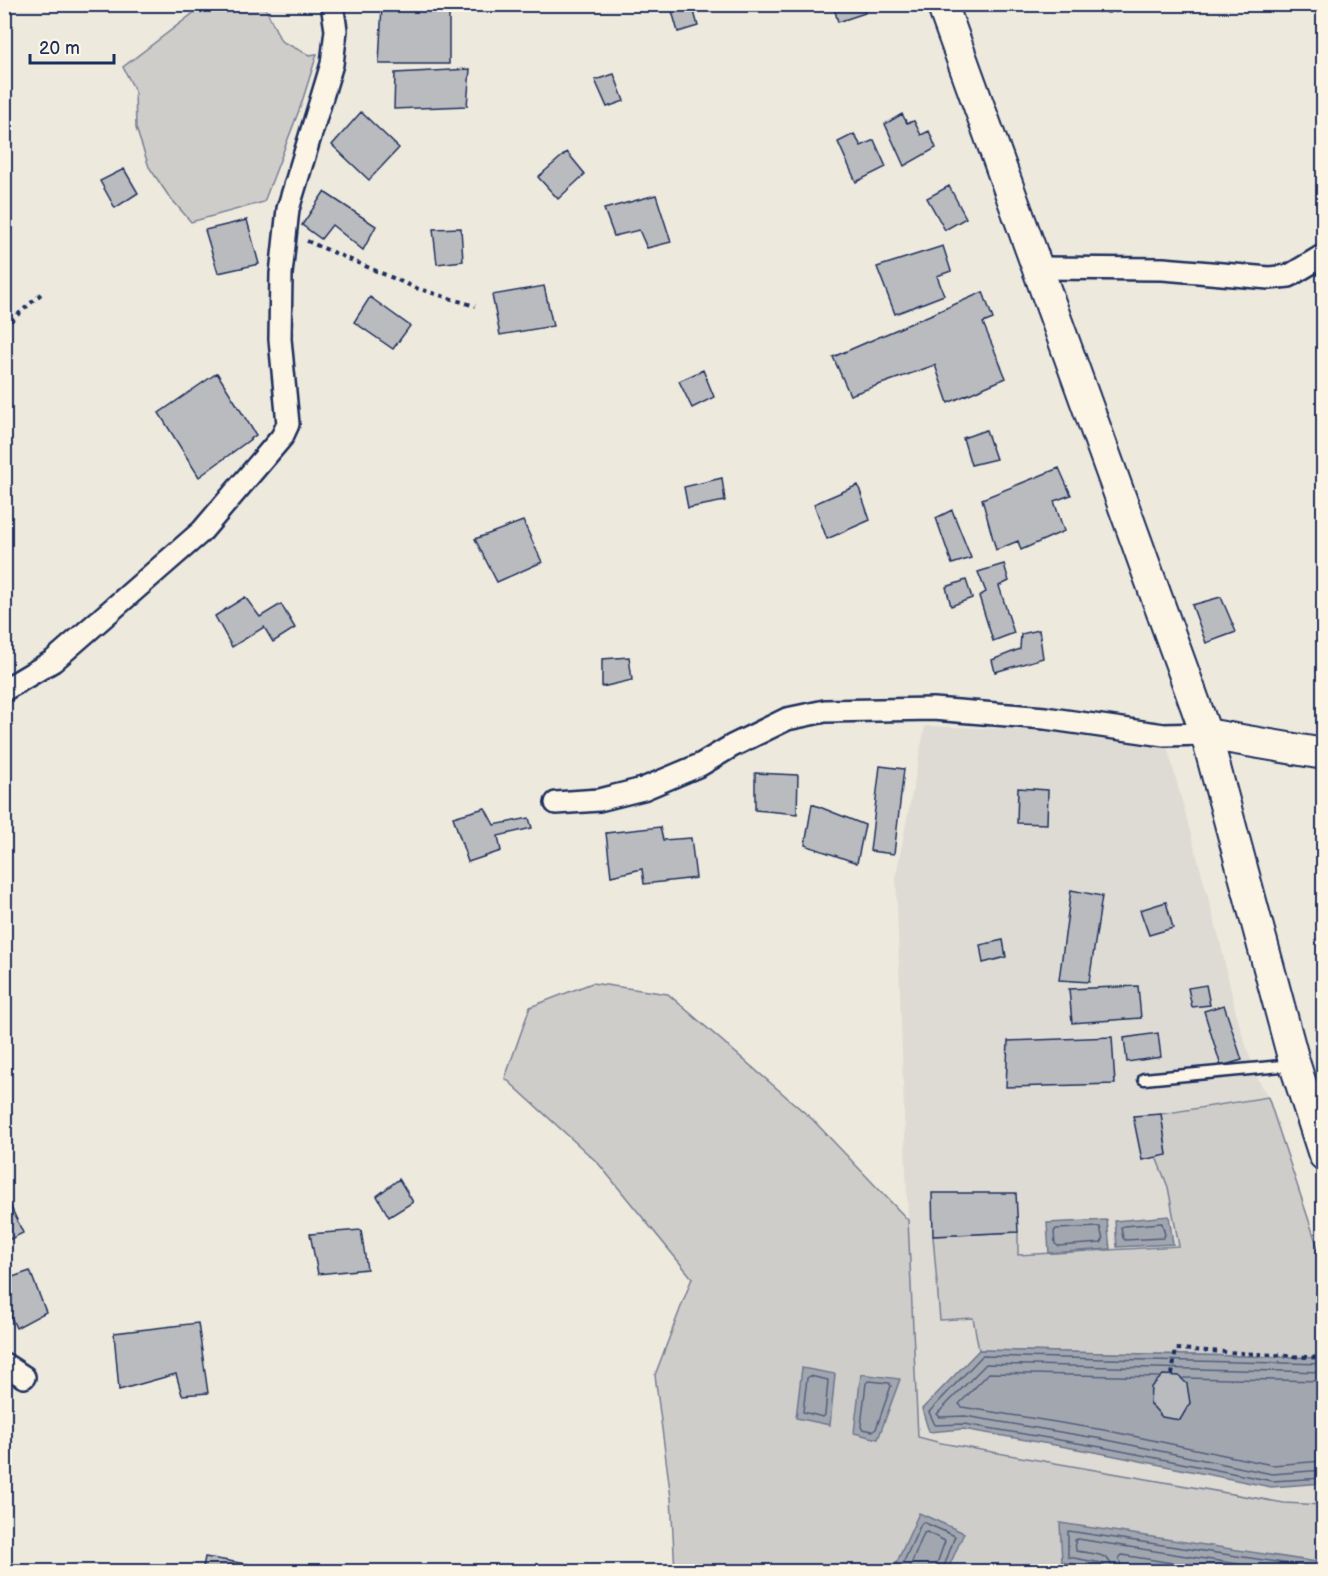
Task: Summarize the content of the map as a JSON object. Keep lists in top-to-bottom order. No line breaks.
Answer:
{"scale_bar":"20 m"}
